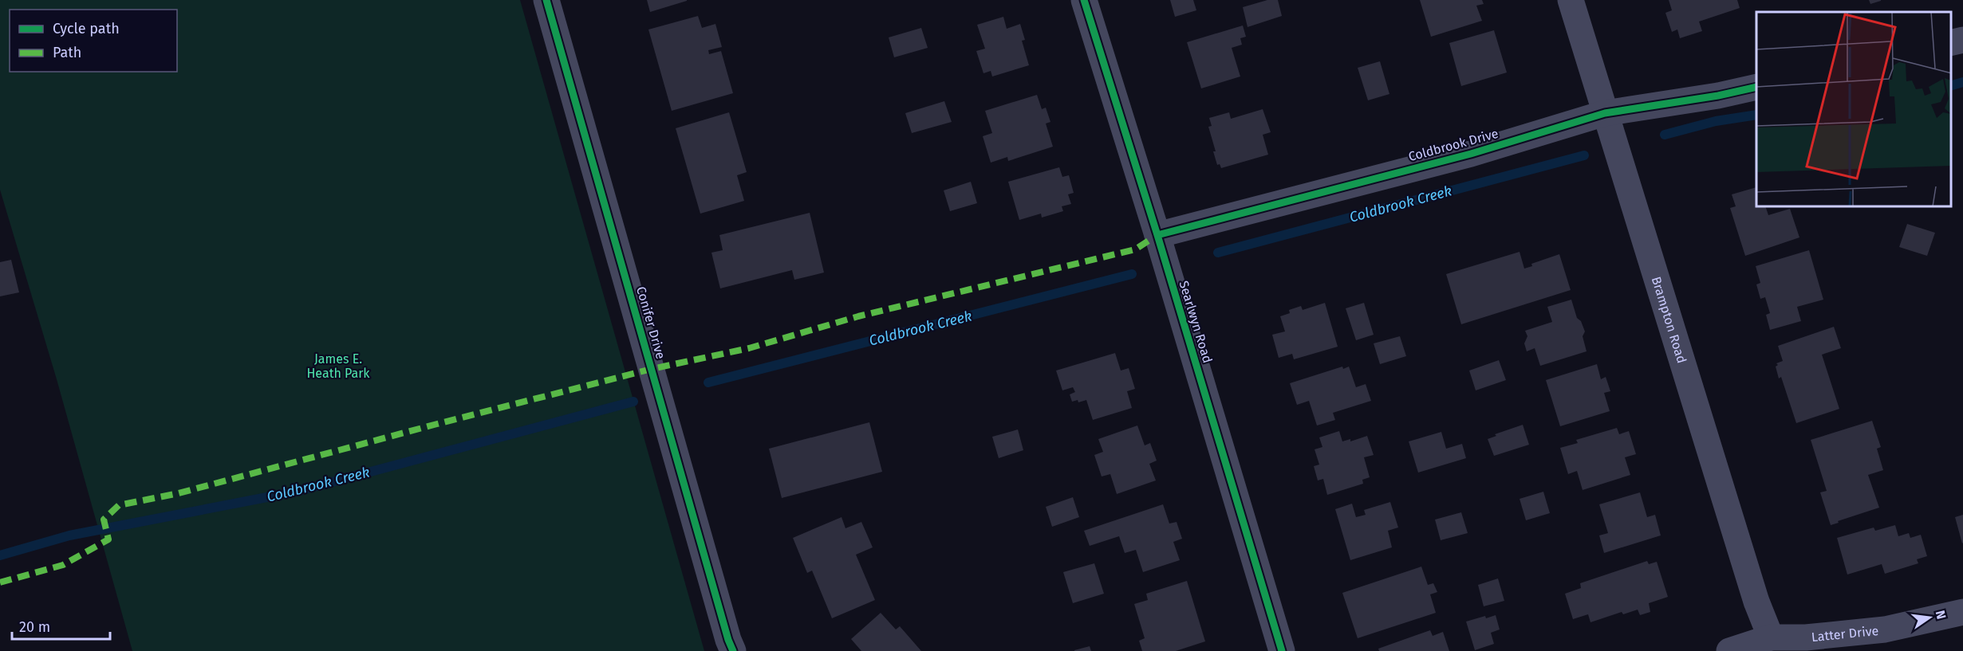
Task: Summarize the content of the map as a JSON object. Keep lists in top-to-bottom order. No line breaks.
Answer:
{"streets":{"street":["Coldbrook Drive","Brampton Road","Searlwyn Road","Conifer Drive","Latter Drive"]},"crossings":[["Coldbrook Drive","Brampton Road"],["Coldbrook Drive","Searlwyn Road"],["Brampton Road","Latter Drive"]],"water":["Coldbrook Creek"],"parks":["James E. Heath Park"],"legend":["Cycle path","Path"],"scale_bar":"20 m","north":"right"}
